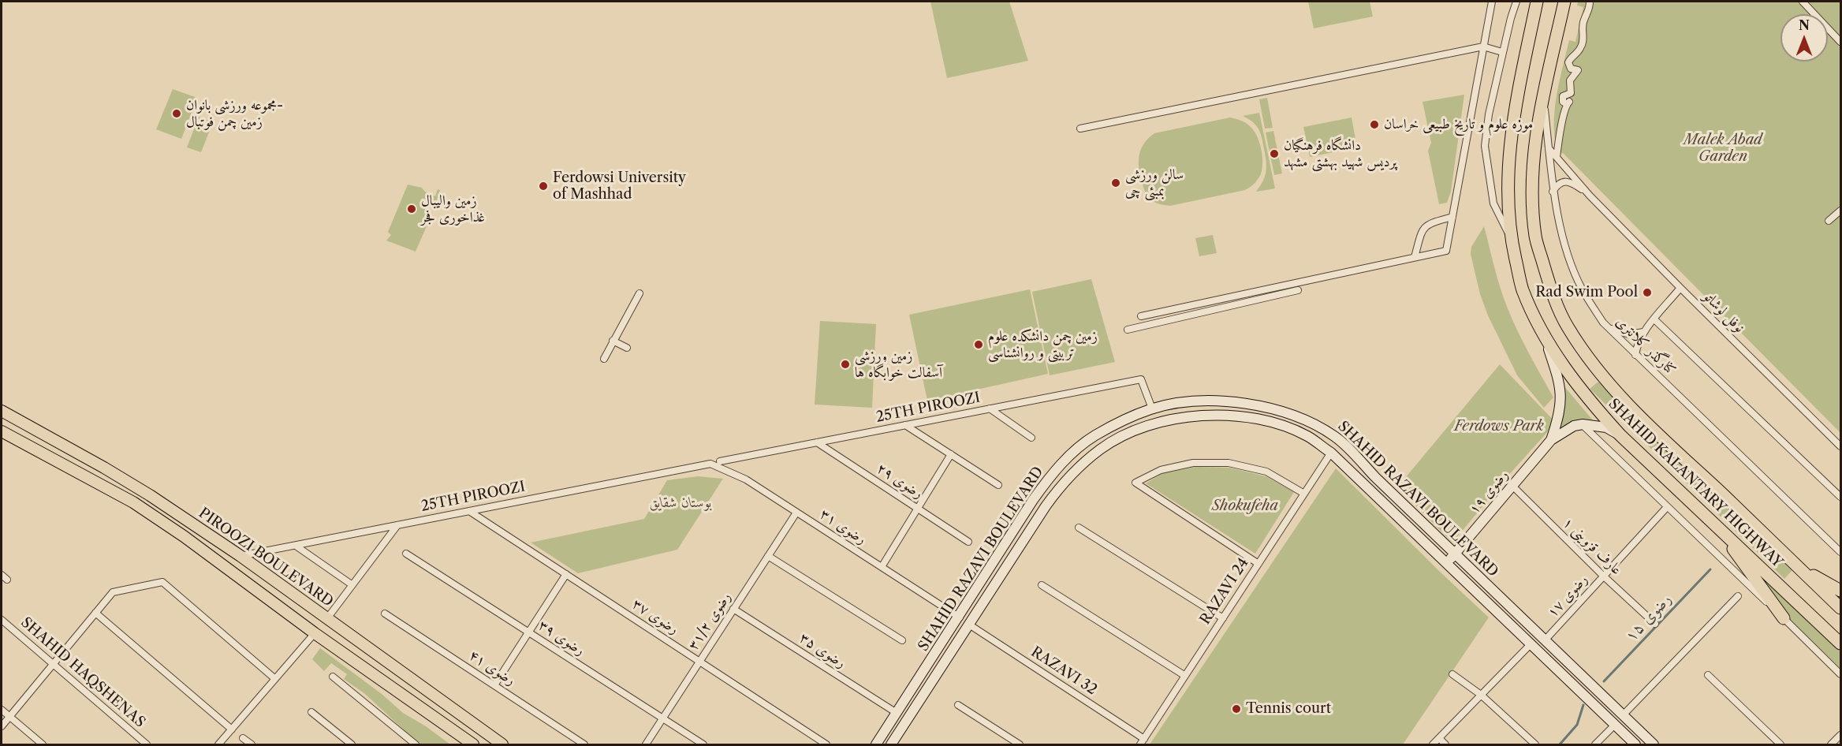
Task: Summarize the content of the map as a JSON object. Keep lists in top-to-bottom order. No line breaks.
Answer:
{"streets":{"highway":["SHAHID KALANTARY HIGHWAY"],"main road":["PIROOZI BOULEVARD"],"street":["نوفل لوشاتو","کنارگذر کلانتری","25TH PIROOZI","رضوی ۲۹","رضوی ۱۹","SHAHID RAZAVI BOULEVARD","رضوی ۳۱","عارف قزوینی ۱","RAZAVI 24","رضوی ۱۷","رضوی ۳۷","رضوی ۳۱/۲","رضوی ۳۹","رضوی ۳۵","رضوی ۴۱","RAZAVI 32","SHAHID HAQSHENAS"]},"crossings":[["نوفل لوشاتو","کنارگذر کلانتری"],["کنارگذر کلانتری","SHAHID KALANTARY HIGHWAY"],["25TH PIROOZI","رضوی ۲۹"],["25TH PIROOZI","SHAHID RAZAVI BOULEVARD"],["25TH PIROOZI","رضوی ۳۱"],["25TH PIROOZI","PIROOZI BOULEVARD"],["25TH PIROOZI","رضوی ۳۷"],["رضوی ۱۹","SHAHID RAZAVI BOULEVARD"],["رضوی ۱۹","عارف قزوینی ۱"],["SHAHID RAZAVI BOULEVARD","رضوی ۳۱"],["SHAHID RAZAVI BOULEVARD","RAZAVI 24"],["SHAHID RAZAVI BOULEVARD","رضوی ۱۷"],["SHAHID RAZAVI BOULEVARD","رضوی ۳۵"],["SHAHID RAZAVI BOULEVARD","RAZAVI 32"],["رضوی ۳۱","رضوی ۳۱/۲"],["عارف قزوینی ۱","رضوی ۱۷"],["RAZAVI 24","RAZAVI 32"],["رضوی ۳۷","رضوی ۳۱/۲"],["رضوی ۳۱/۲","رضوی ۳۹"],["رضوی ۳۱/۲","رضوی ۳۵"]],"water":["رضوی ۱۵"],"parks":["Malek Abad Garden","Ferdows Park","بوستان شقایق","Shokufeha"],"places":["مجموعه ورزشی بانوان- زمین چمن فوتبال","موزه علوم و تاریخ طبیعی خراسان","دانشگاه فرهنگیان پردیس شهید بهشتی مشهد","سالن ورزشی بمبئی چی","Ferdowsi University of Mashhad","زمین والیبال غذاخوری فجر","Rad Swim Pool","زمین چمن دانشکده علوم تربیتی و روانشناسی","زمین ورزشی آسفالت خوابگاه ها","Tennis court"],"north":"top"}
